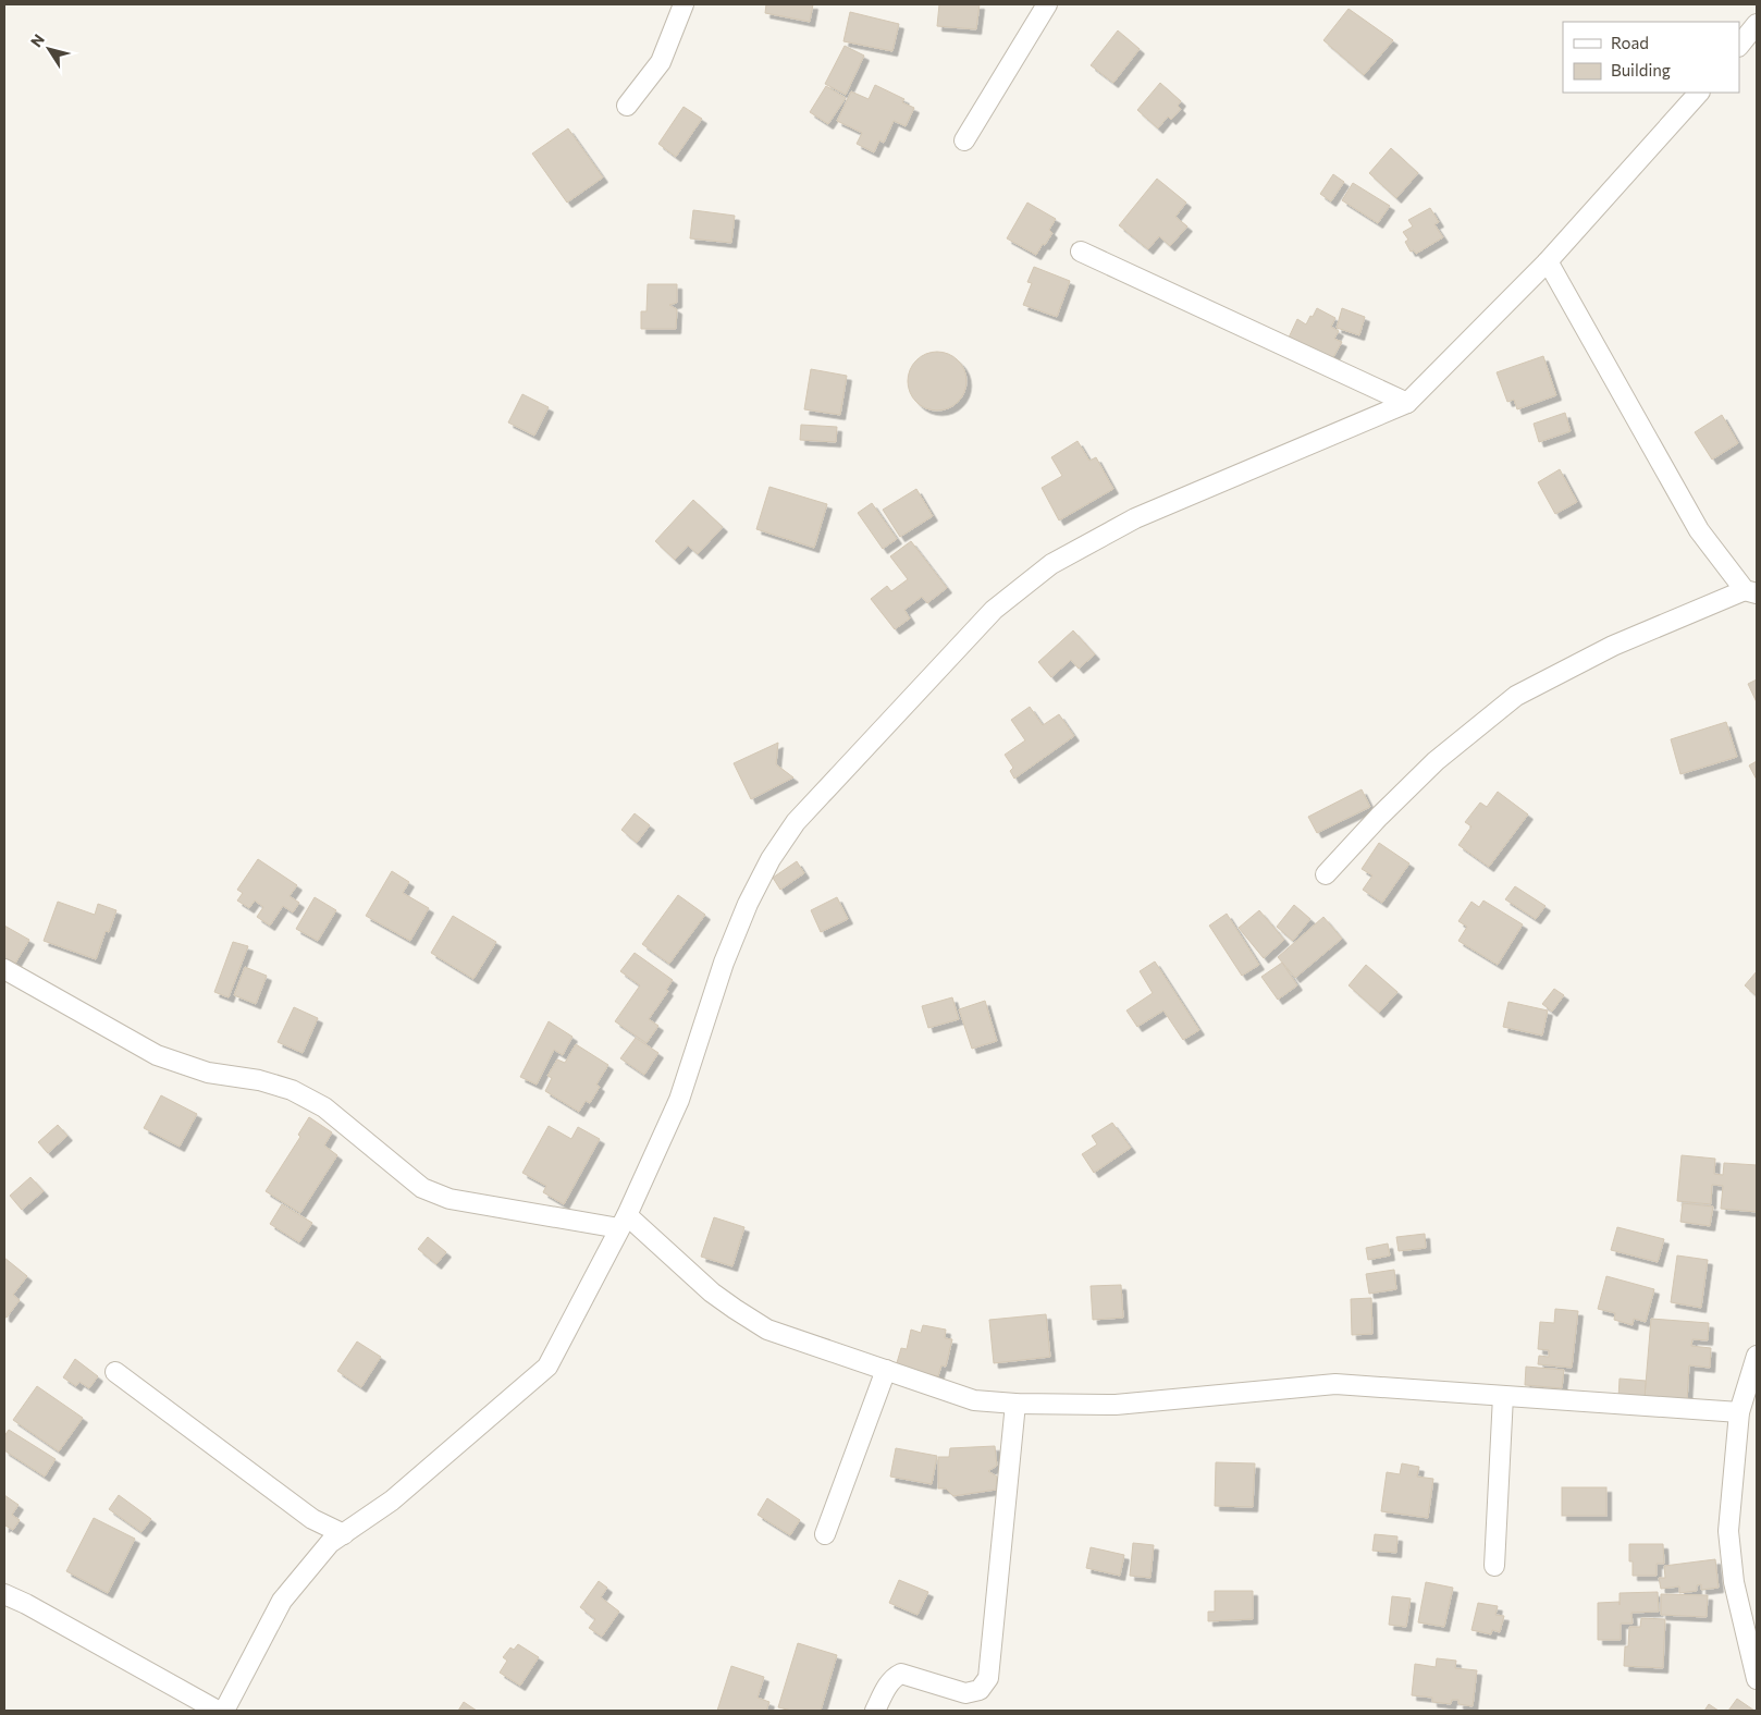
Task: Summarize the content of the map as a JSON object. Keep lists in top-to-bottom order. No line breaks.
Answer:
{"legend":["Road","Building"],"north":"top left"}
